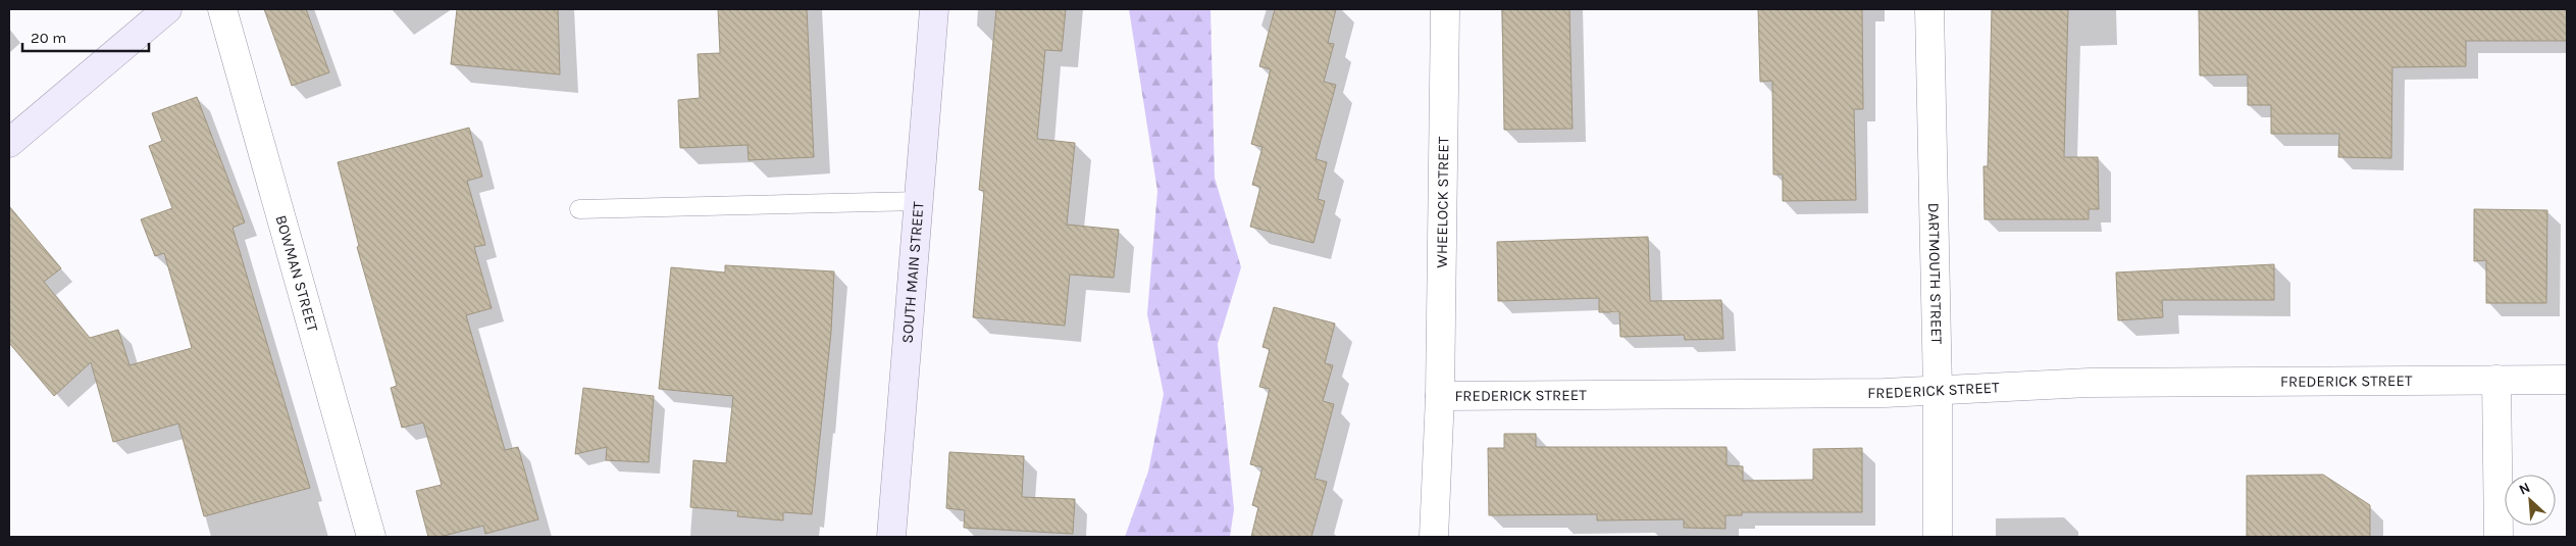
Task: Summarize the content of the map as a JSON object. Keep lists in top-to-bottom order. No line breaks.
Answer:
{"streets":{"main road":["SOUTH MAIN STREET"],"street":["WHEELOCK STREET","BOWMAN STREET","DARTMOUTH STREET","FREDERICK STREET"]},"crossings":[["WHEELOCK STREET","FREDERICK STREET"],["DARTMOUTH STREET","FREDERICK STREET"]],"scale_bar":"20 m","north":"top left"}
